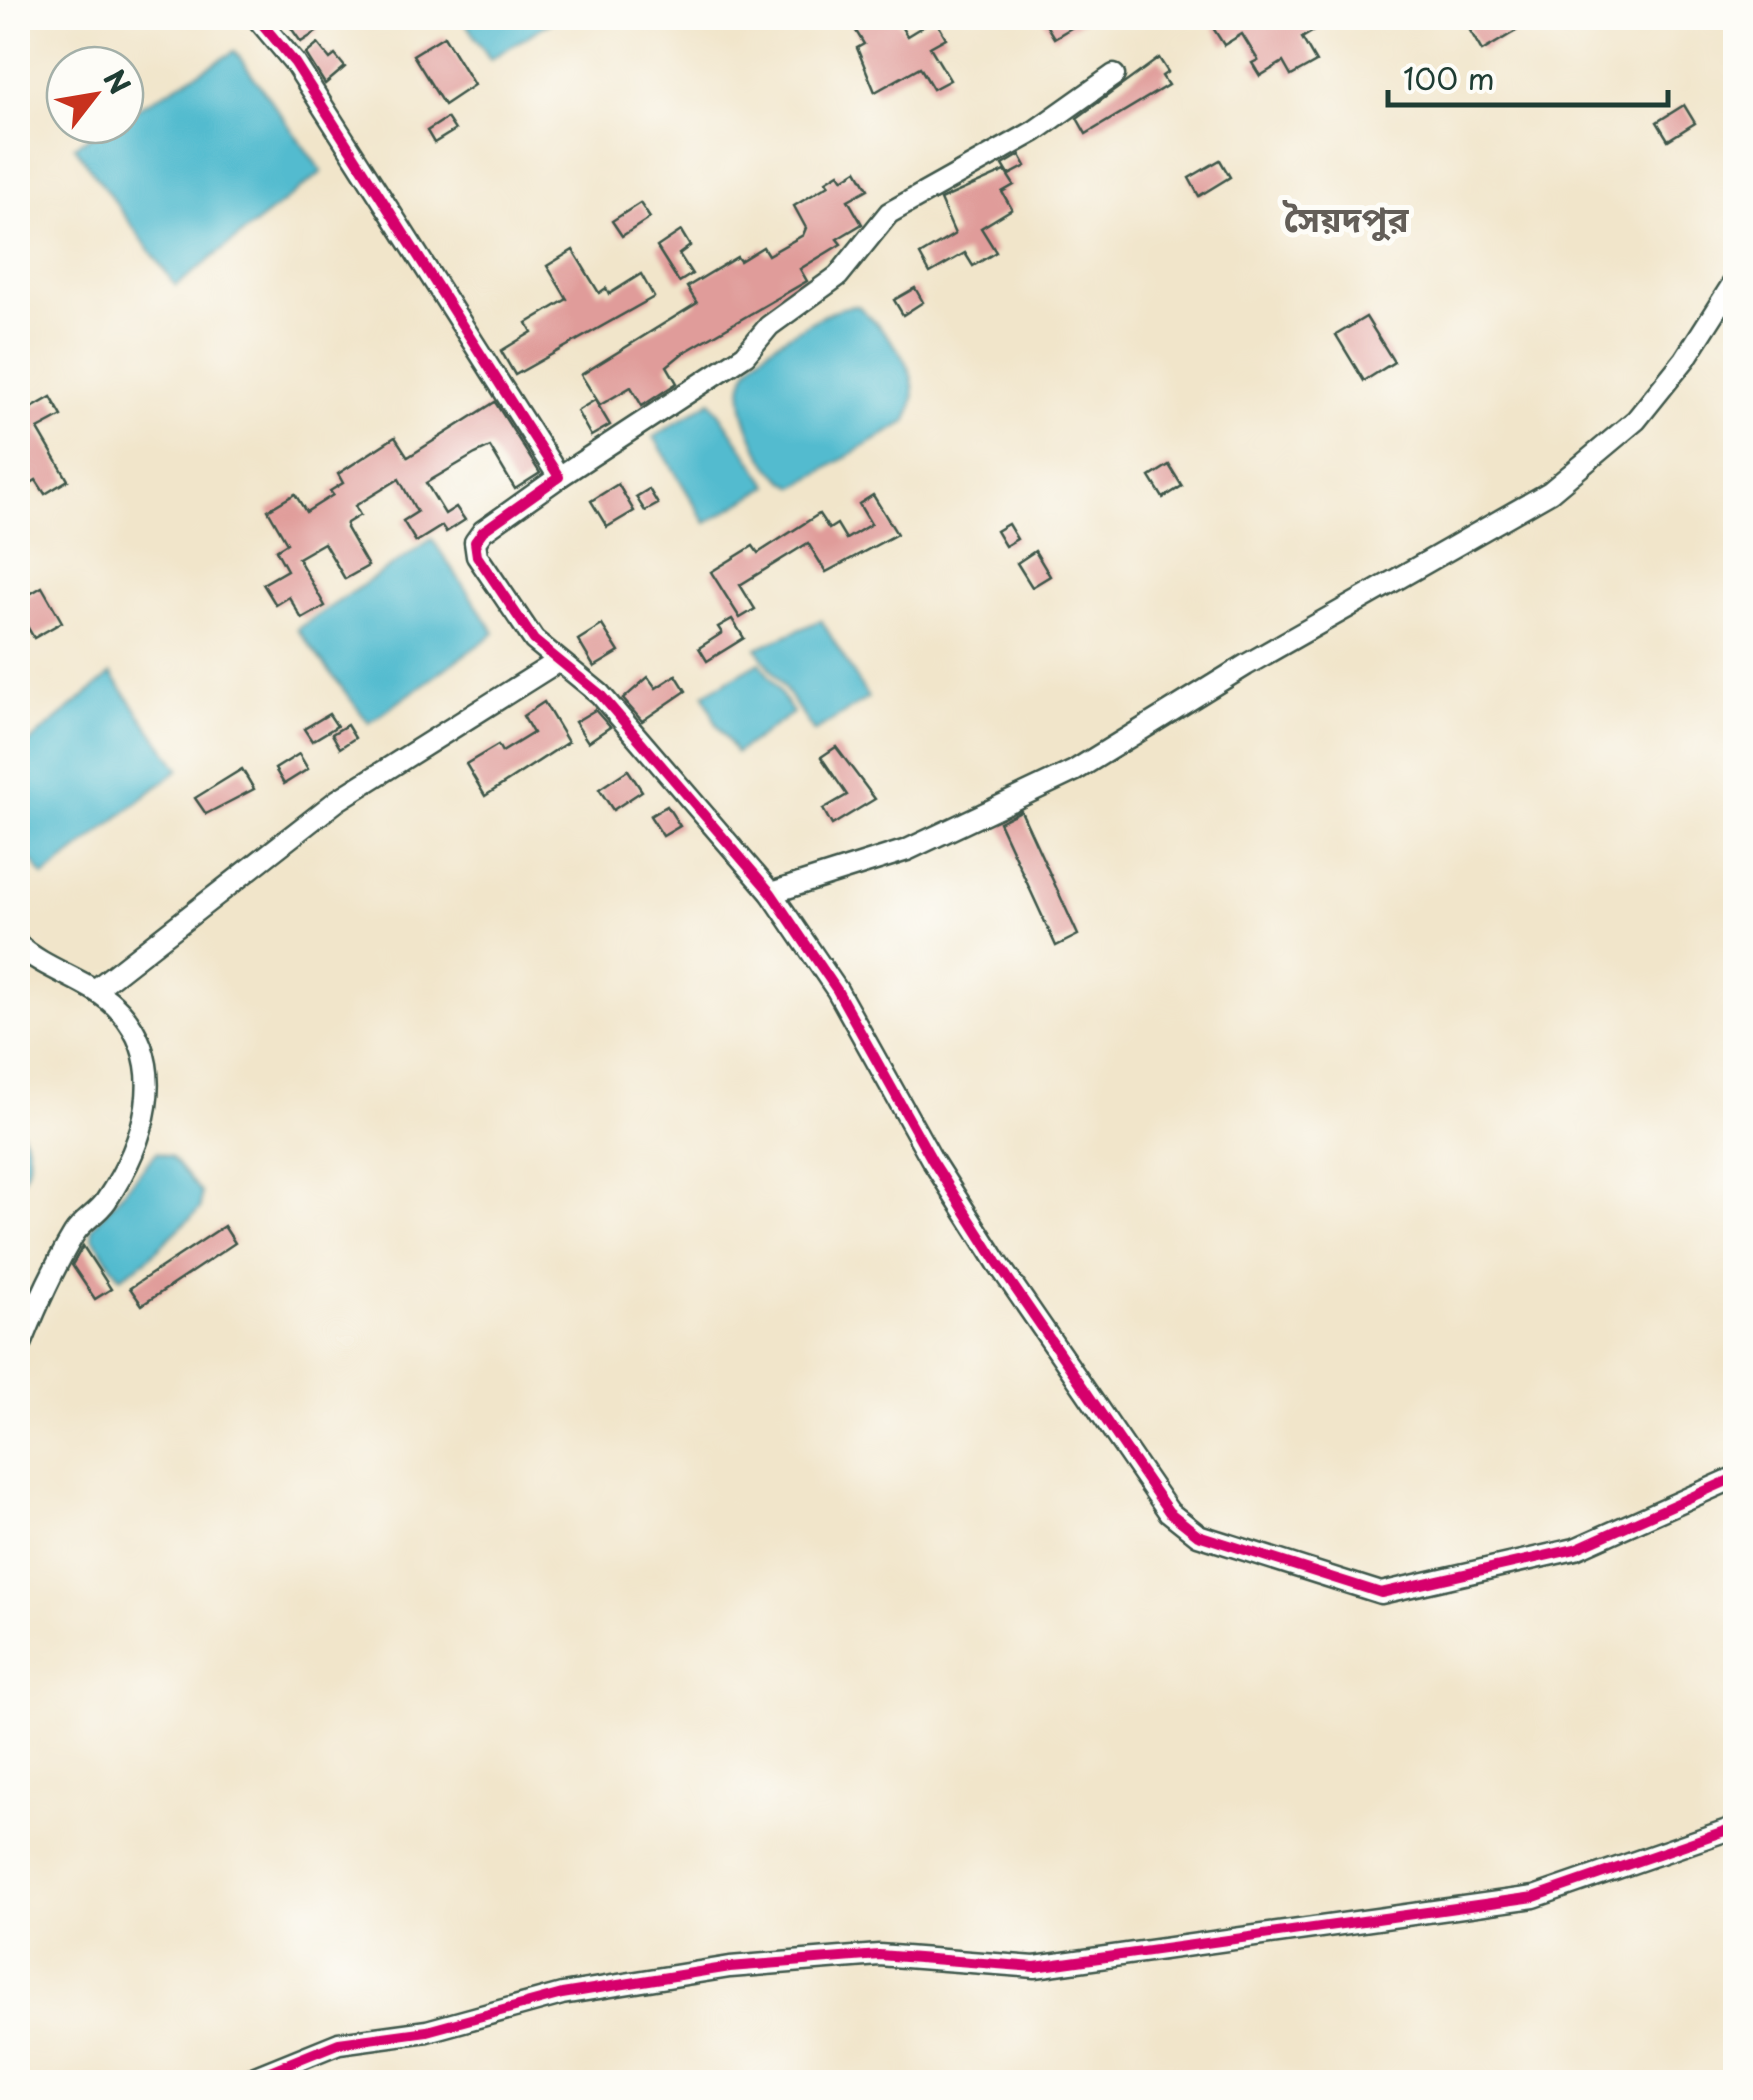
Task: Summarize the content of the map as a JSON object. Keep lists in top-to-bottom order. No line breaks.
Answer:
{"districts":["সৈয়দপুর"],"scale_bar":"100 m","north":"top right"}
